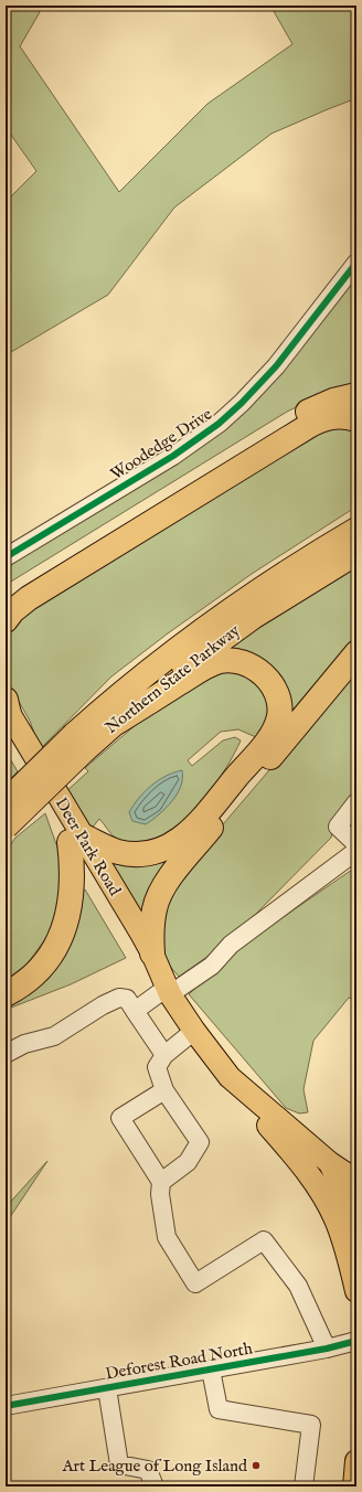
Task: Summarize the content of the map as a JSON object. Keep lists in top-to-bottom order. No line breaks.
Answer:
{"streets":{"highway":["Northern State Parkway"],"main road":["Deer Park Road"],"street":["Woodedge Drive","Deforest Road North"]},"places":["Art League of Long Island"]}
